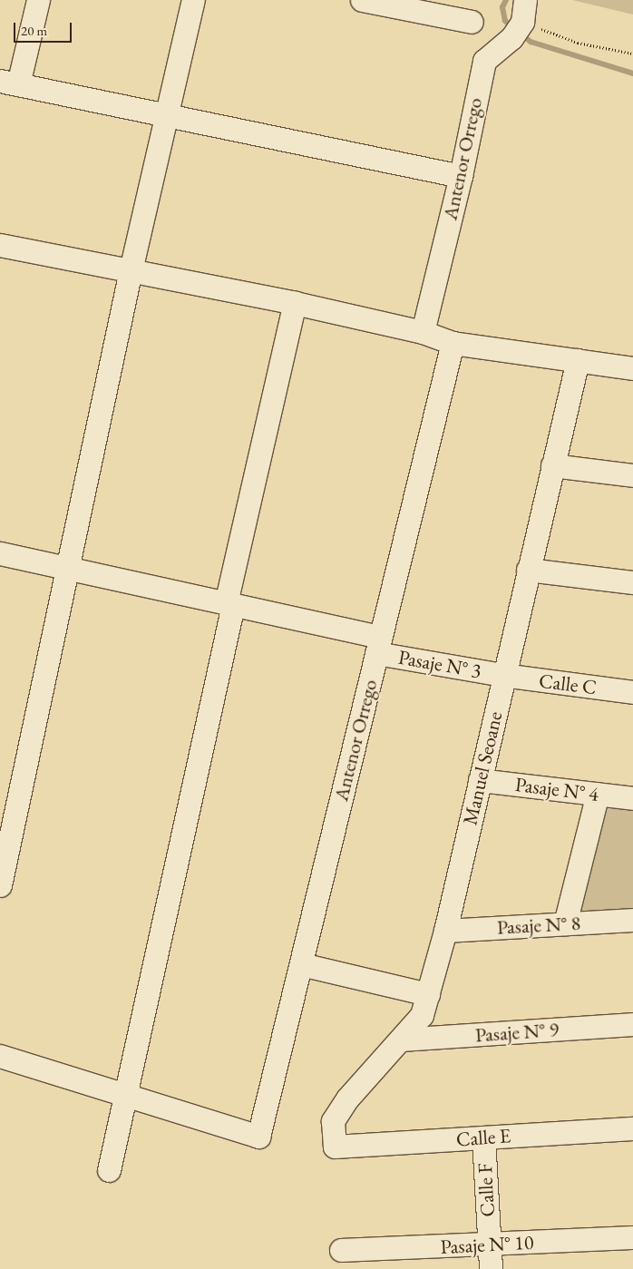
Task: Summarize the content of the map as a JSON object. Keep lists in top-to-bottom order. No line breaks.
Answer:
{"streets":{"street":["Antenor Orrego","Pasaje N° 3","Calle C","Manuel Seoane","Pasaje N° 4","Pasaje N° 8","Pasaje N° 9","Calle E","Calle F","Pasaje N° 10"]},"crossings":[["Antenor Orrego","Pasaje N° 3"],["Pasaje N° 3","Calle C"],["Pasaje N° 3","Manuel Seoane"],["Calle C","Manuel Seoane"],["Manuel Seoane","Pasaje N° 4"],["Manuel Seoane","Pasaje N° 8"],["Manuel Seoane","Pasaje N° 9"],["Manuel Seoane","Calle E"],["Calle E","Calle F"],["Calle F","Pasaje N° 10"]],"scale_bar":"20 m"}
